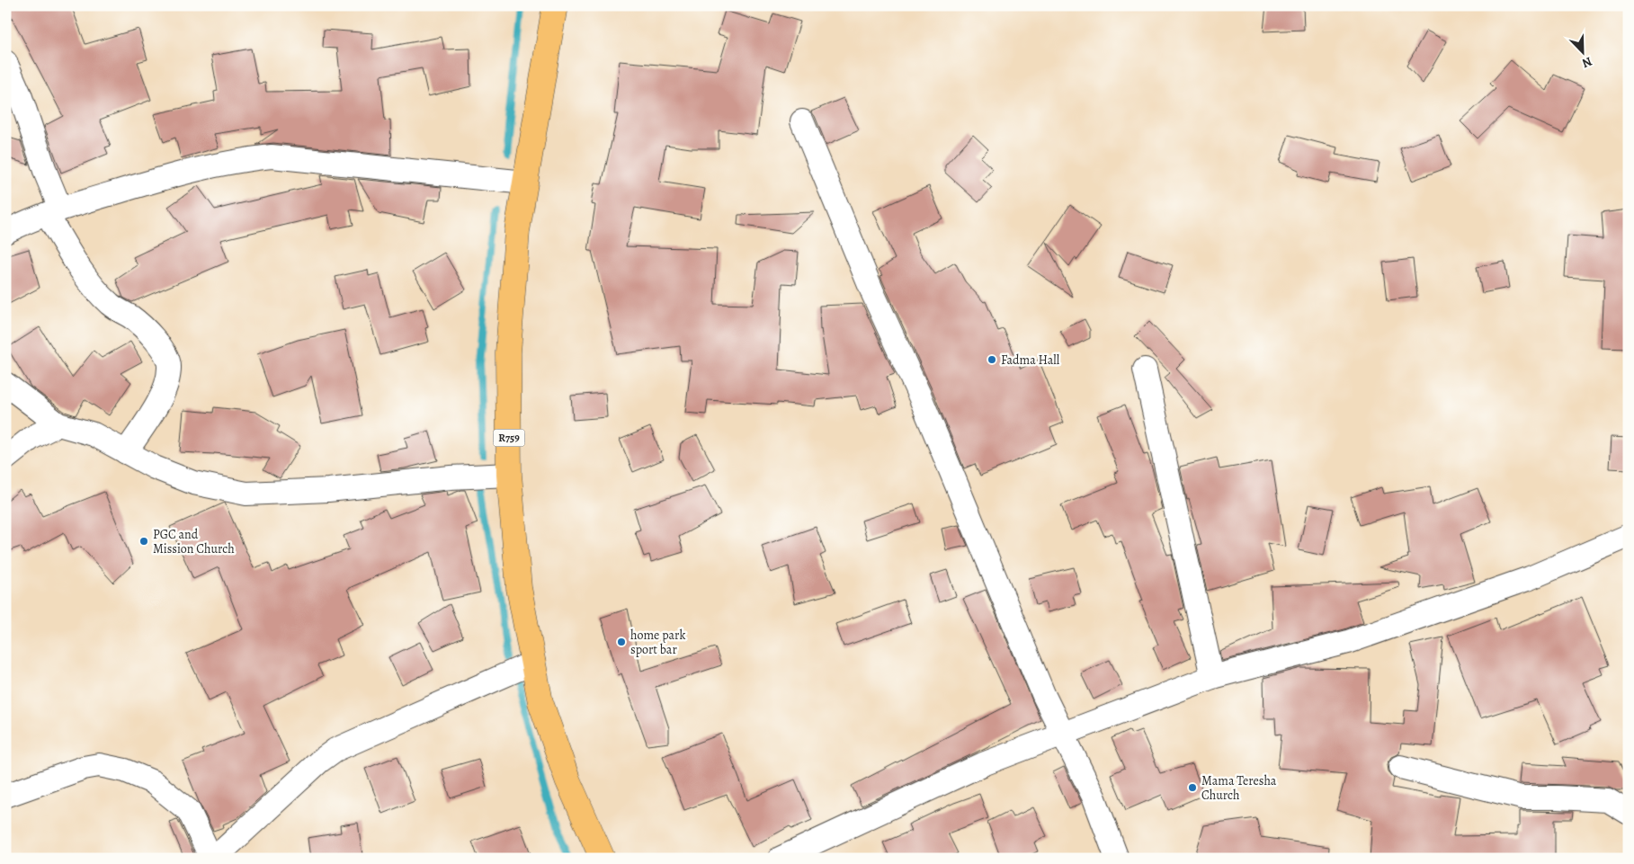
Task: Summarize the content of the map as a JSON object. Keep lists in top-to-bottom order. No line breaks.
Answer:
{"streets":{"main road":["R759"]},"places":["Fadma Hall","PGC and Mission Church","home park sport bar","Mama Teresha Church"],"north":"bottom right"}
